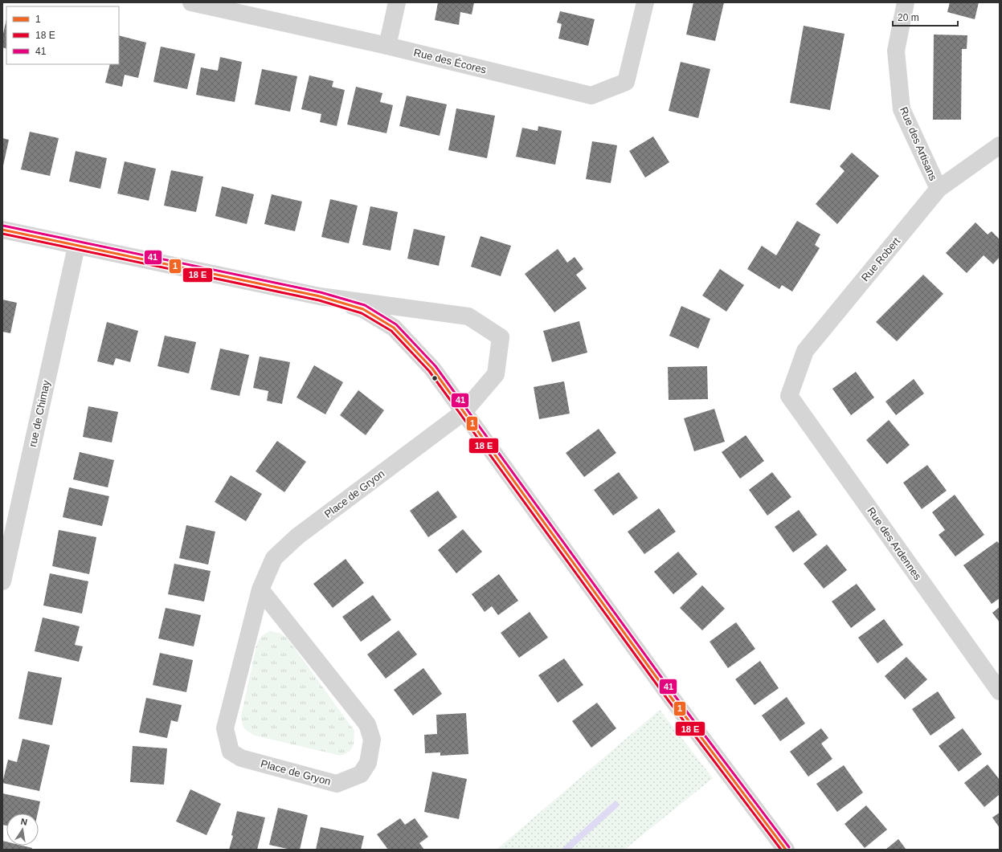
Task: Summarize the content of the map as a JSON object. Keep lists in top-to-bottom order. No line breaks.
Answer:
{"streets":{"street":["Rue des Écores","Rue des Artisans","Rue Robert","rue de Chimay","Place de Gryon","Rue des Ardennes"]},"crossings":[["Rue des Artisans","Rue Robert"],["Rue Robert","Rue des Ardennes"]],"lines":["transit line 41","transit line 1"],"legend":["1","18 E","41"],"scale_bar":"20 m","north":"top"}
